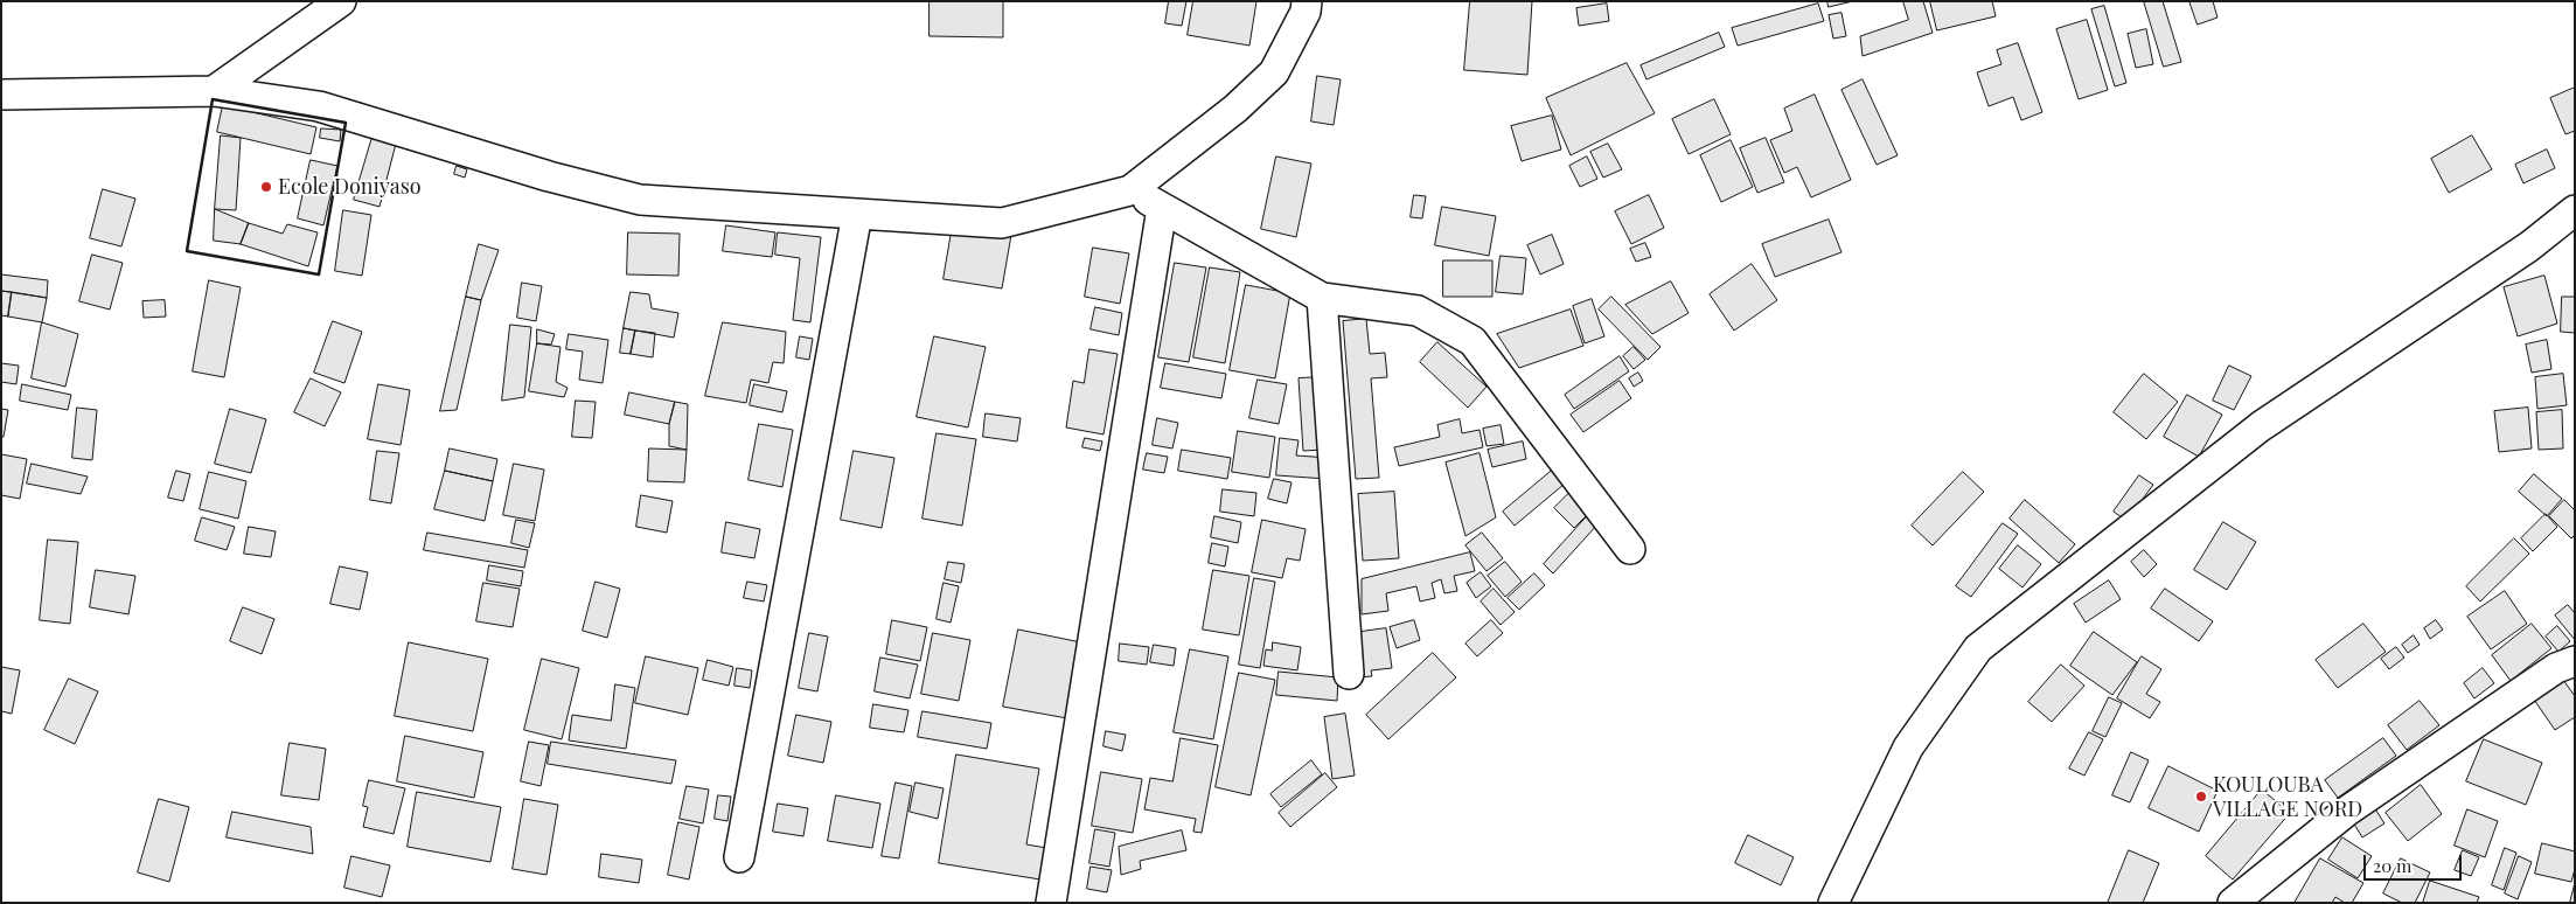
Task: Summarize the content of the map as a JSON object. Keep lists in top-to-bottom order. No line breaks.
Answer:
{"places":["Ecole Doniyaso","KOULOUBA VILLAGE NORD"],"scale_bar":"20 m"}
